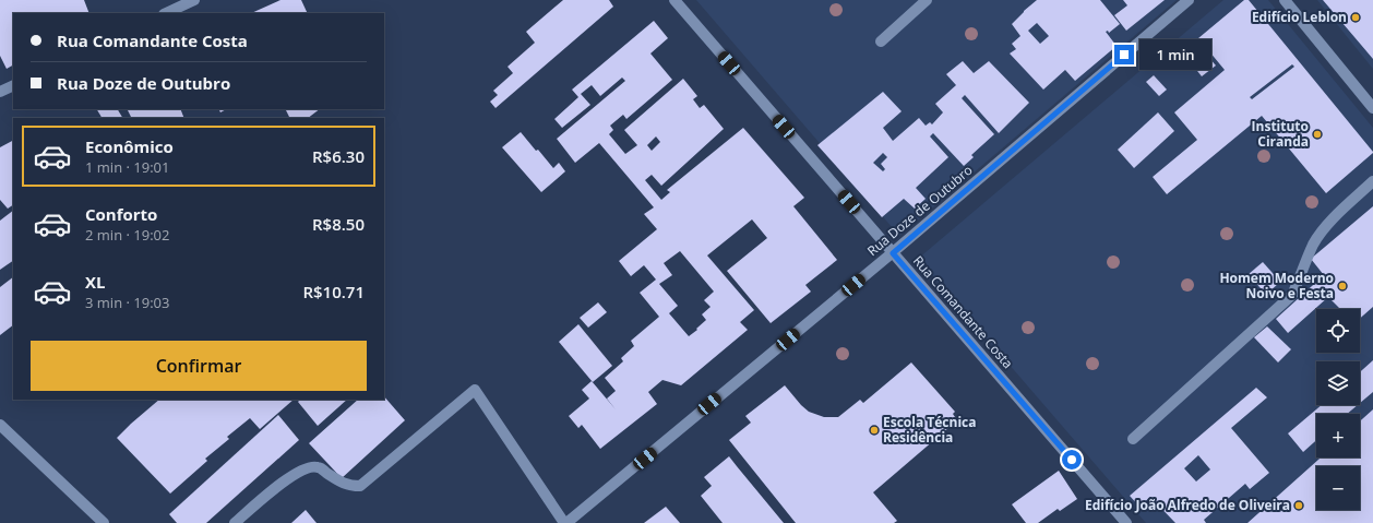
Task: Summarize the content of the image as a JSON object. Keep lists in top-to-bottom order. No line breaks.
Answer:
{"streets":{"street":["Rua Doze de Outubro","Rua Comandante Costa"]},"crossings":[["Rua Doze de Outubro","Rua Comandante Costa"]],"places":["Edifício Leblon","Instituto Ciranda","Homem Moderno Noivo e Festa","Escola Técnica Residência","Edifício João Alfredo de Oliveira"],"page":{"banner":["Rua Comandante Costa","Rua Doze de Outubro"],"bubble":"1 min","list":[{"name":"Econômico","note":"1 min · 19:01","value":"R$6.30"},{"name":"Conforto","note":"2 min · 19:02","value":"R$8.50"},{"name":"XL","note":"3 min · 19:03","value":"R$10.71"}],"map_buttons":["+","−"],"buttons":"Confirmar"}}
